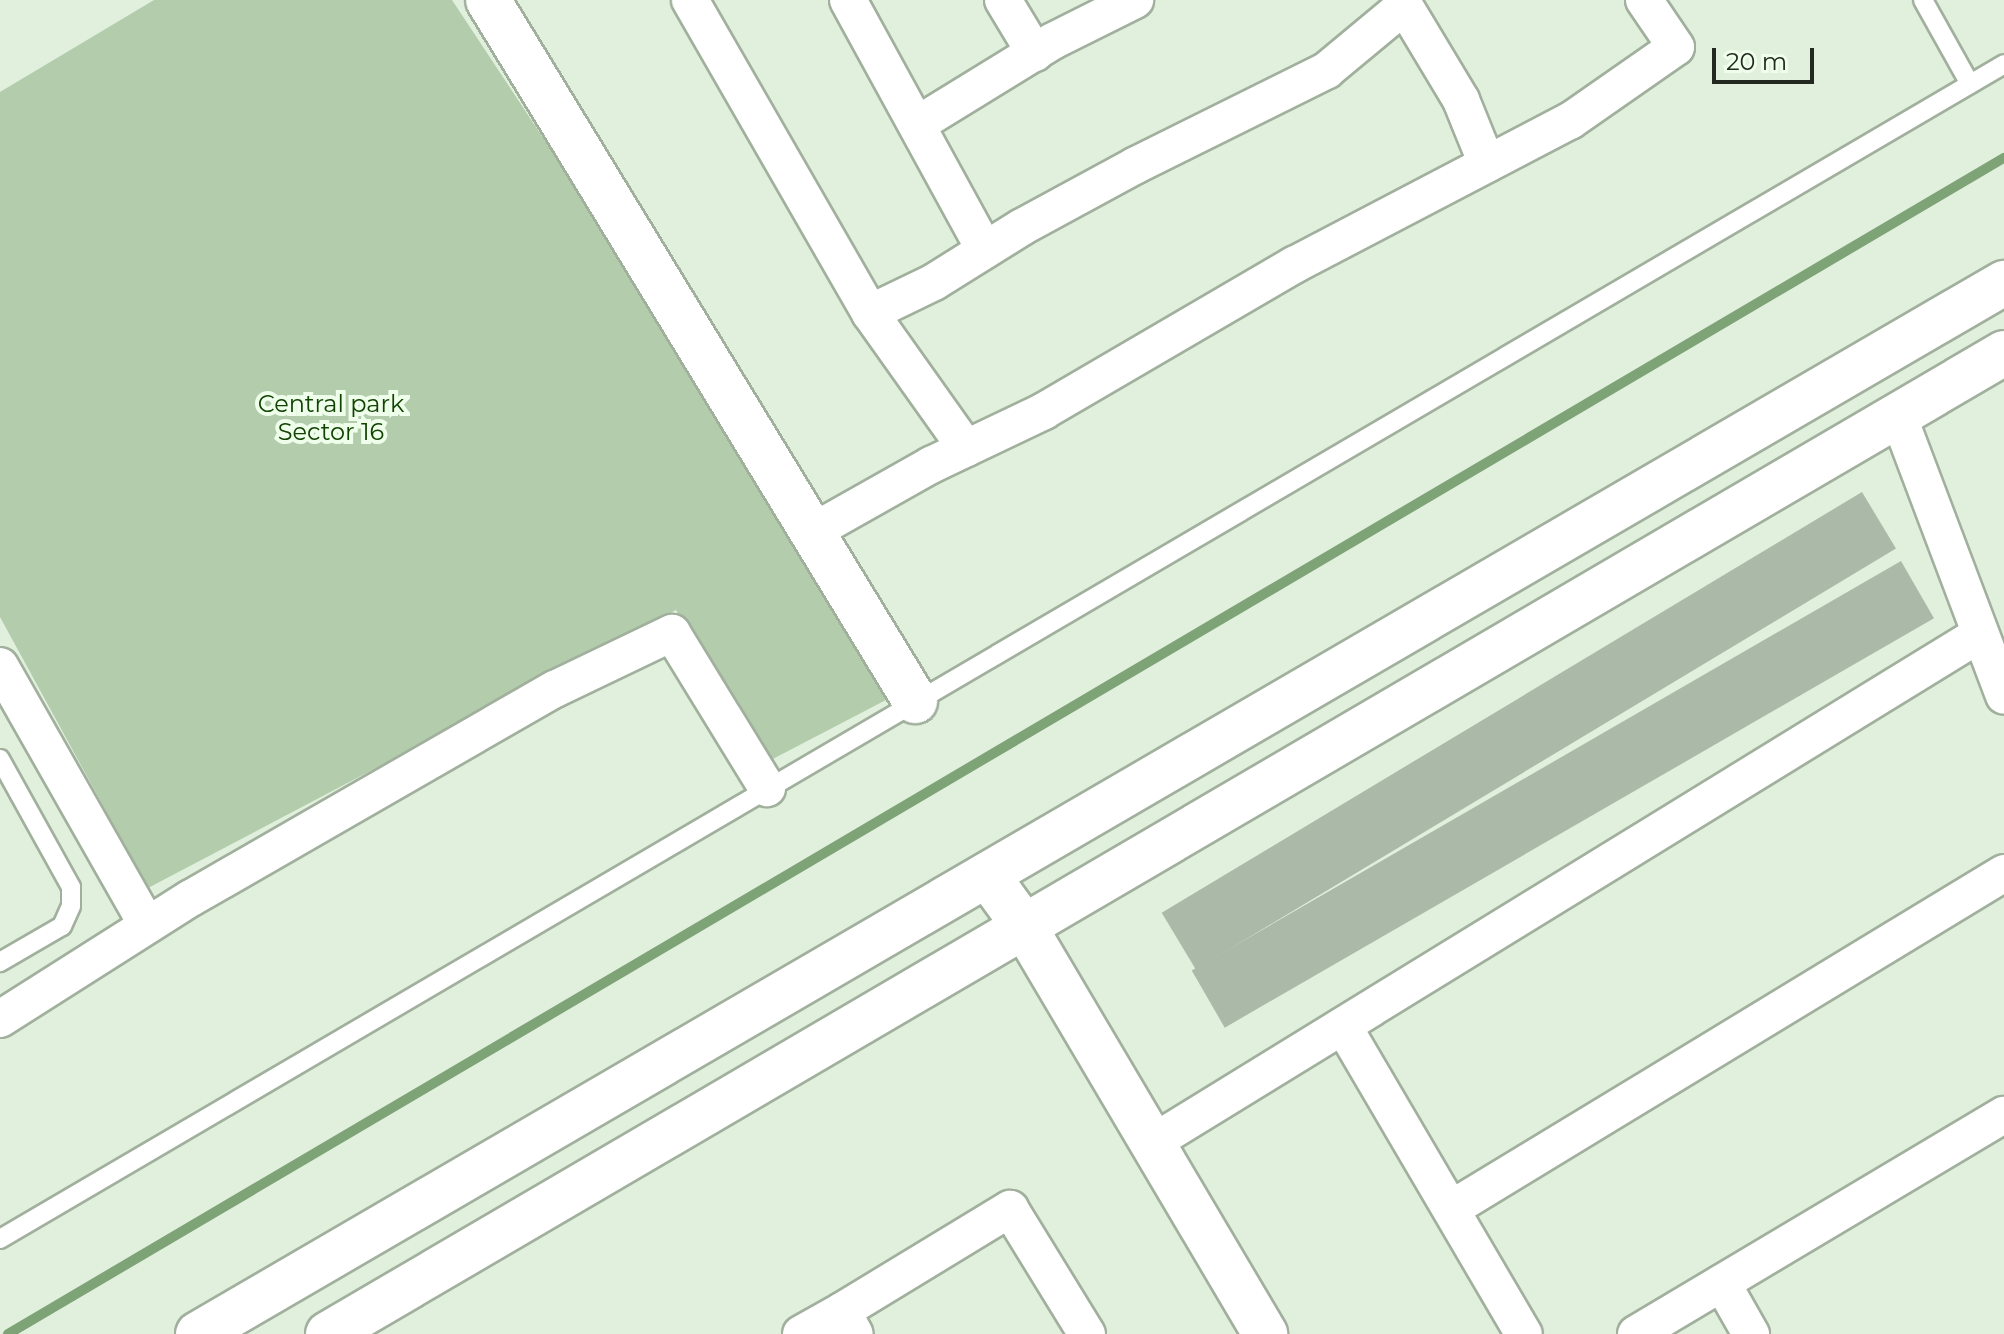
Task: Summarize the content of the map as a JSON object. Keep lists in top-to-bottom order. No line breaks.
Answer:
{"parks":["Central park Sector 16"],"scale_bar":"20 m"}
